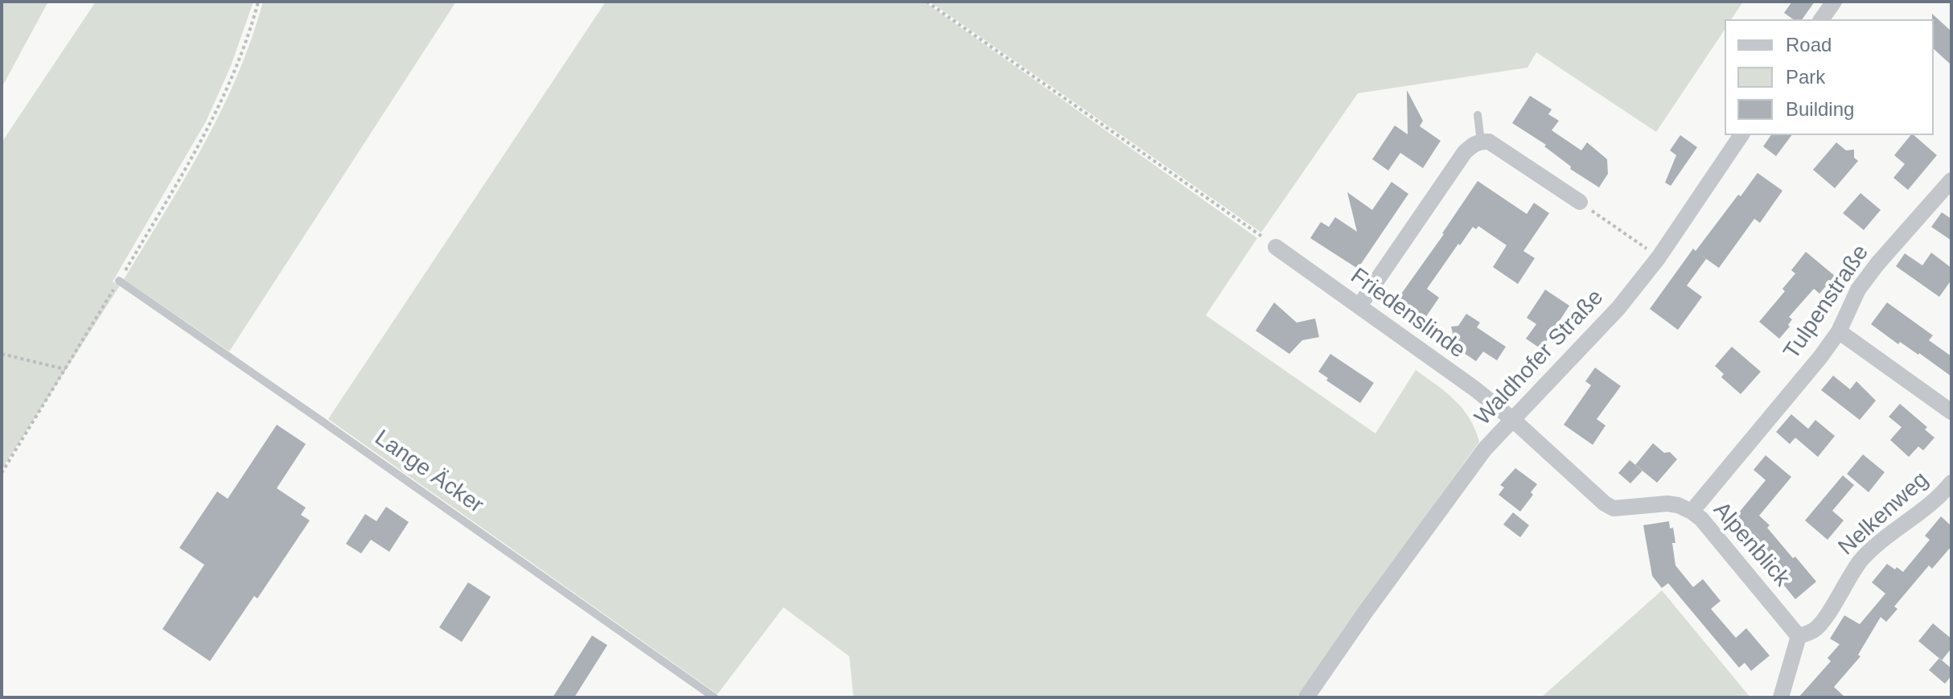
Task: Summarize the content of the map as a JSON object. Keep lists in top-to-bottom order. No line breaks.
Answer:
{"streets":{"street":["Tulpenstraße","Friedenslinde","Waldhofer Straße","Nelkenweg","Alpenblick"],"lane":["Lange Äcker"]},"crossings":[["Tulpenstraße","Alpenblick"],["Friedenslinde","Waldhofer Straße"],["Friedenslinde","Alpenblick"],["Waldhofer Straße","Alpenblick"],["Nelkenweg","Alpenblick"]],"legend":["Road","Park","Building"]}
